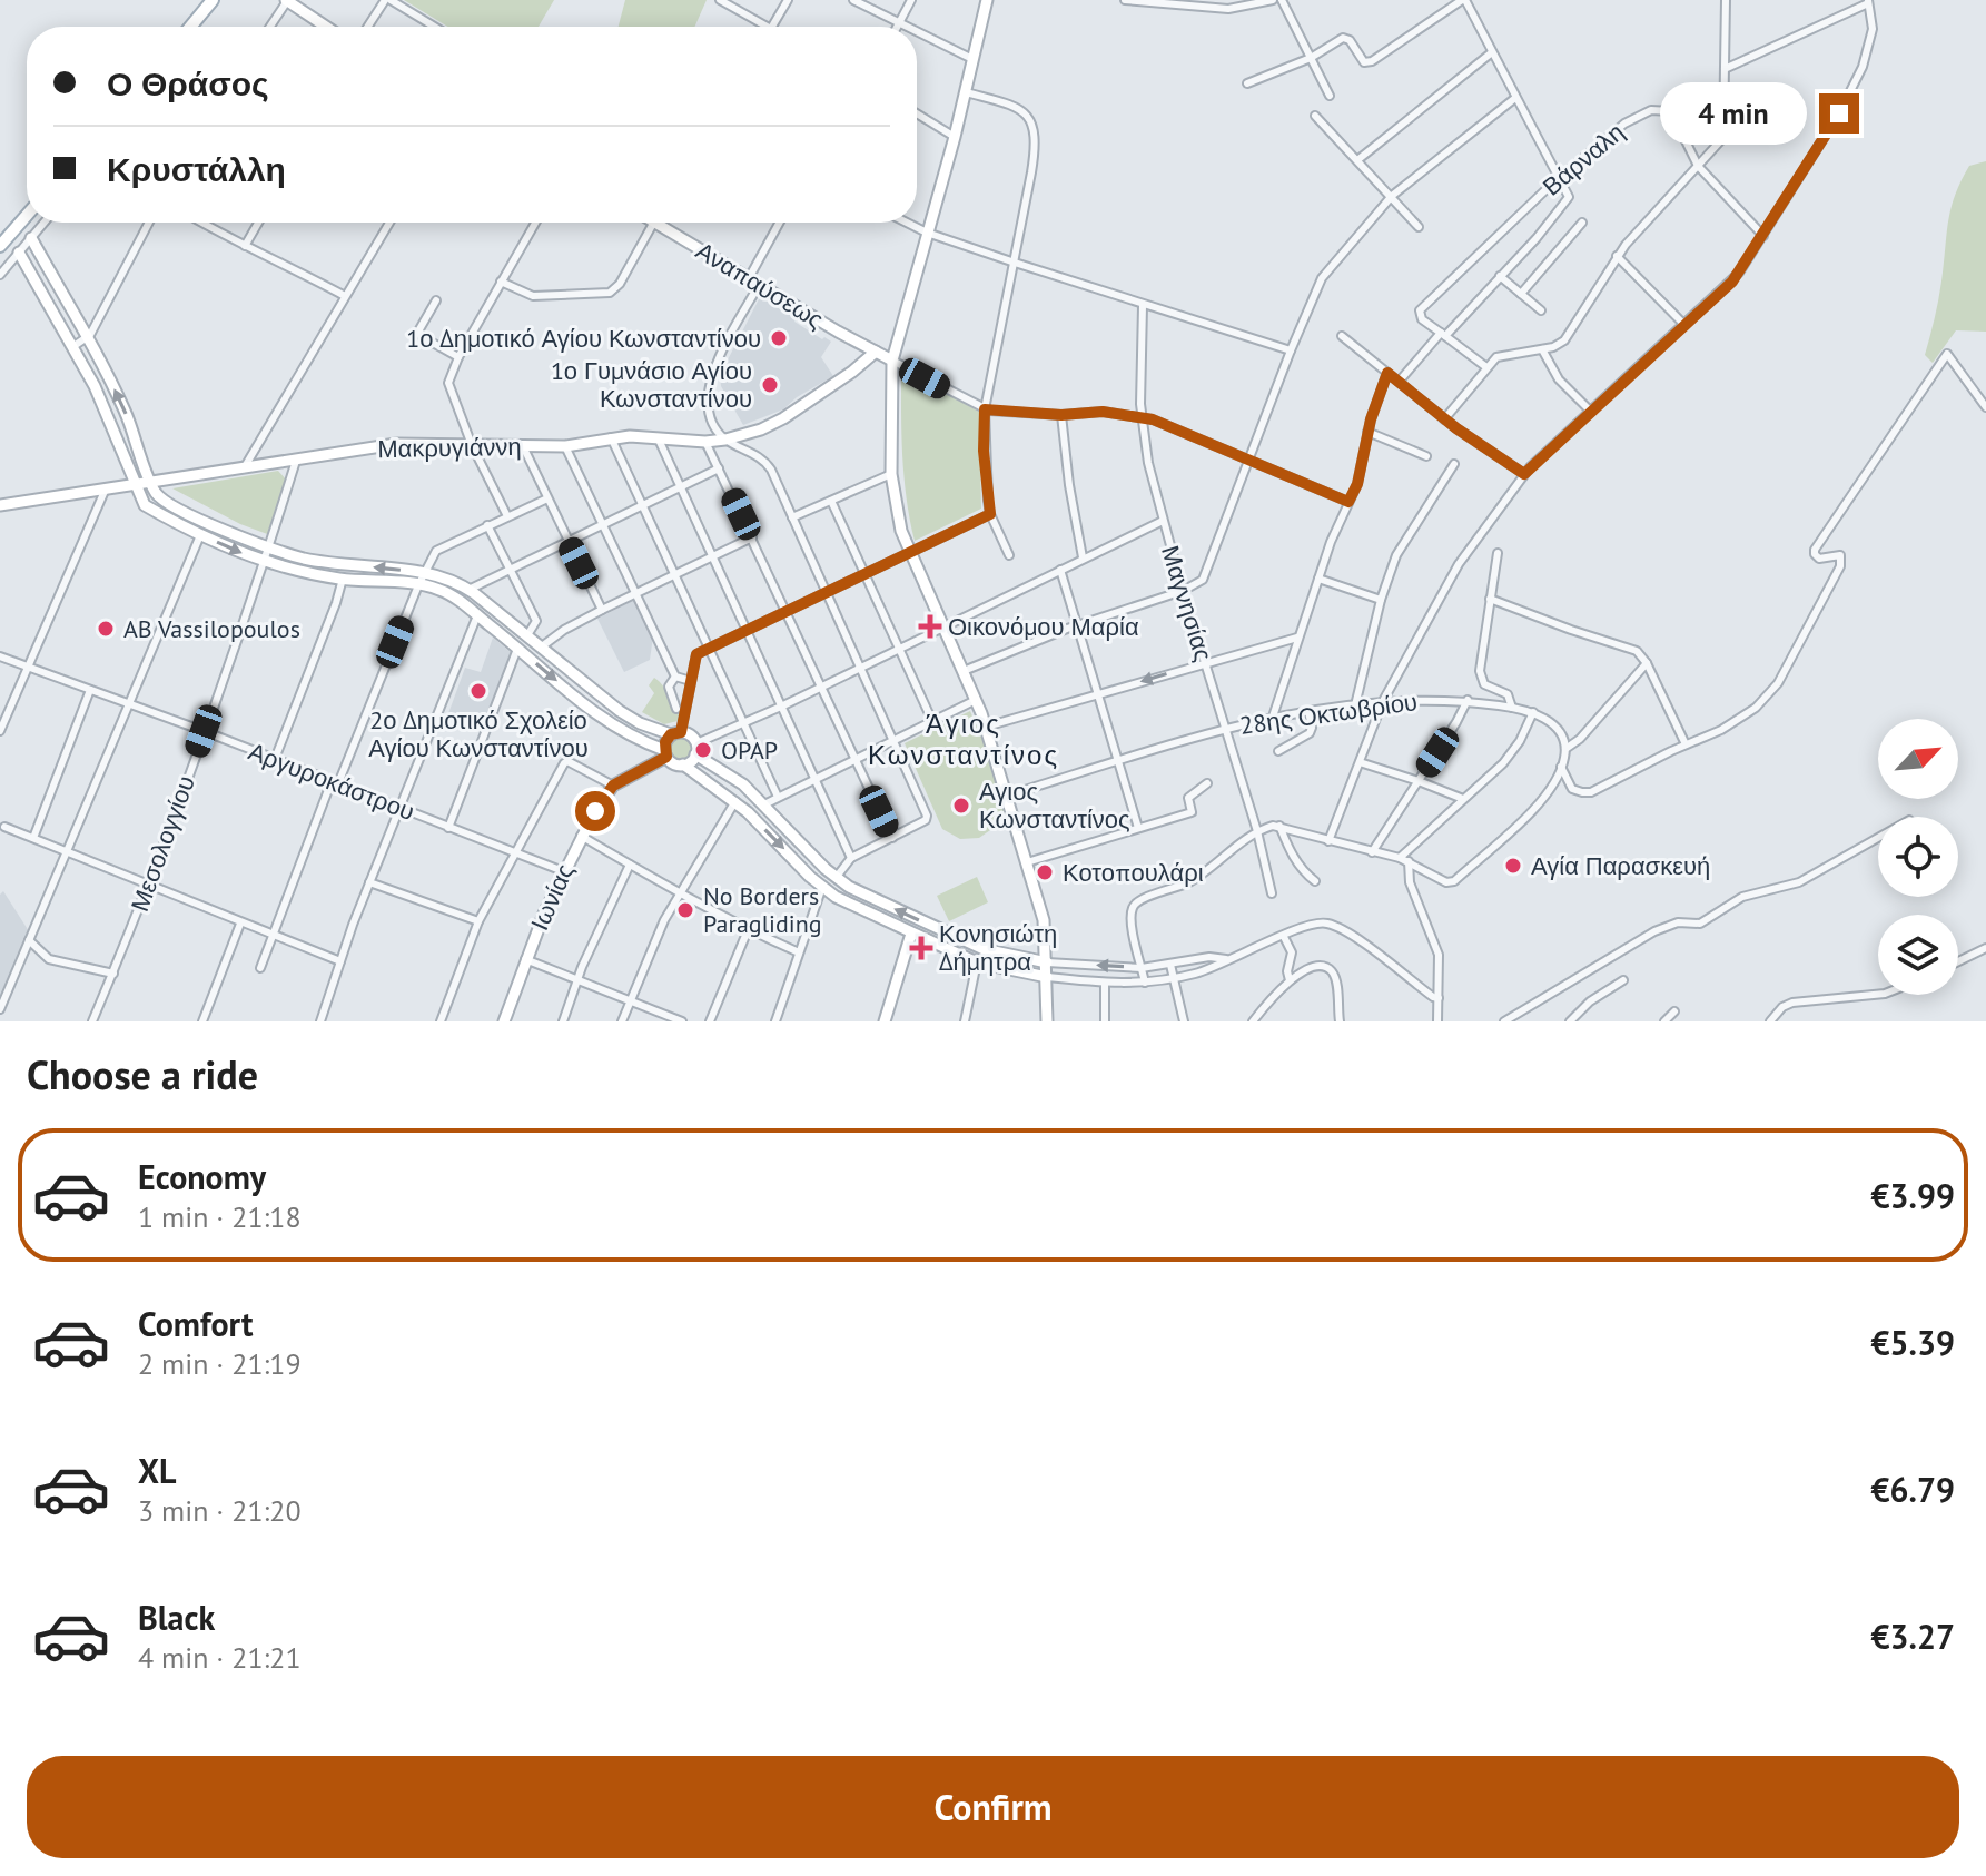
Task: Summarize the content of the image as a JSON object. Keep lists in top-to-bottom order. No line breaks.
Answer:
{"streets":{"main road":["Αναπαύσεως","Μακρυγιάννη","Ιωνίας"],"street":["Βάρναλη","Μαγνησίας","28ης Οκτωβρίου","Αργυροκάστρου","Μεσολογγίου"]},"crossings":[["Αναπαύσεως","Μακρυγιάννη"],["Μακρυγιάννη","Μεσολογγίου"],["Μαγνησίας","28ης Οκτωβρίου"],["Αργυροκάστρου","Μεσολογγίου"],["Αργυροκάστρου","Ιωνίας"]],"districts":["Άγιος Κωνσταντίνος"],"places":{"other":["1ο Δημοτικό Αγίου Κωνσταντίνου","1ο Γυμνάσιο Αγίου Κωνσταντίνου","AB Vassilopoulos","2ο Δημοτικό Σχολείο Αγίου Κωνσταντίνου","OPAP","Αγιος Κωνσταντίνος","Αγία Παρασκευή","Κοτοπουλάρι","No Borders Paragliding"],"health":["Οικονόμου Μαρία","Κονησιώτη Δήμητρα"]},"north":"top right","page":{"banner":["Ο Θράσος","Κρυστάλλη"],"bubble":"4 min","heading":"Choose a ride","list":[{"name":"Economy","note":"1 min · 21:18","value":"€3.99"},{"name":"Comfort","note":"2 min · 21:19","value":"€5.39"},{"name":"XL","note":"3 min · 21:20","value":"€6.79"},{"name":"Black","note":"4 min · 21:21","value":"€3.27"}],"buttons":"Confirm"}}
